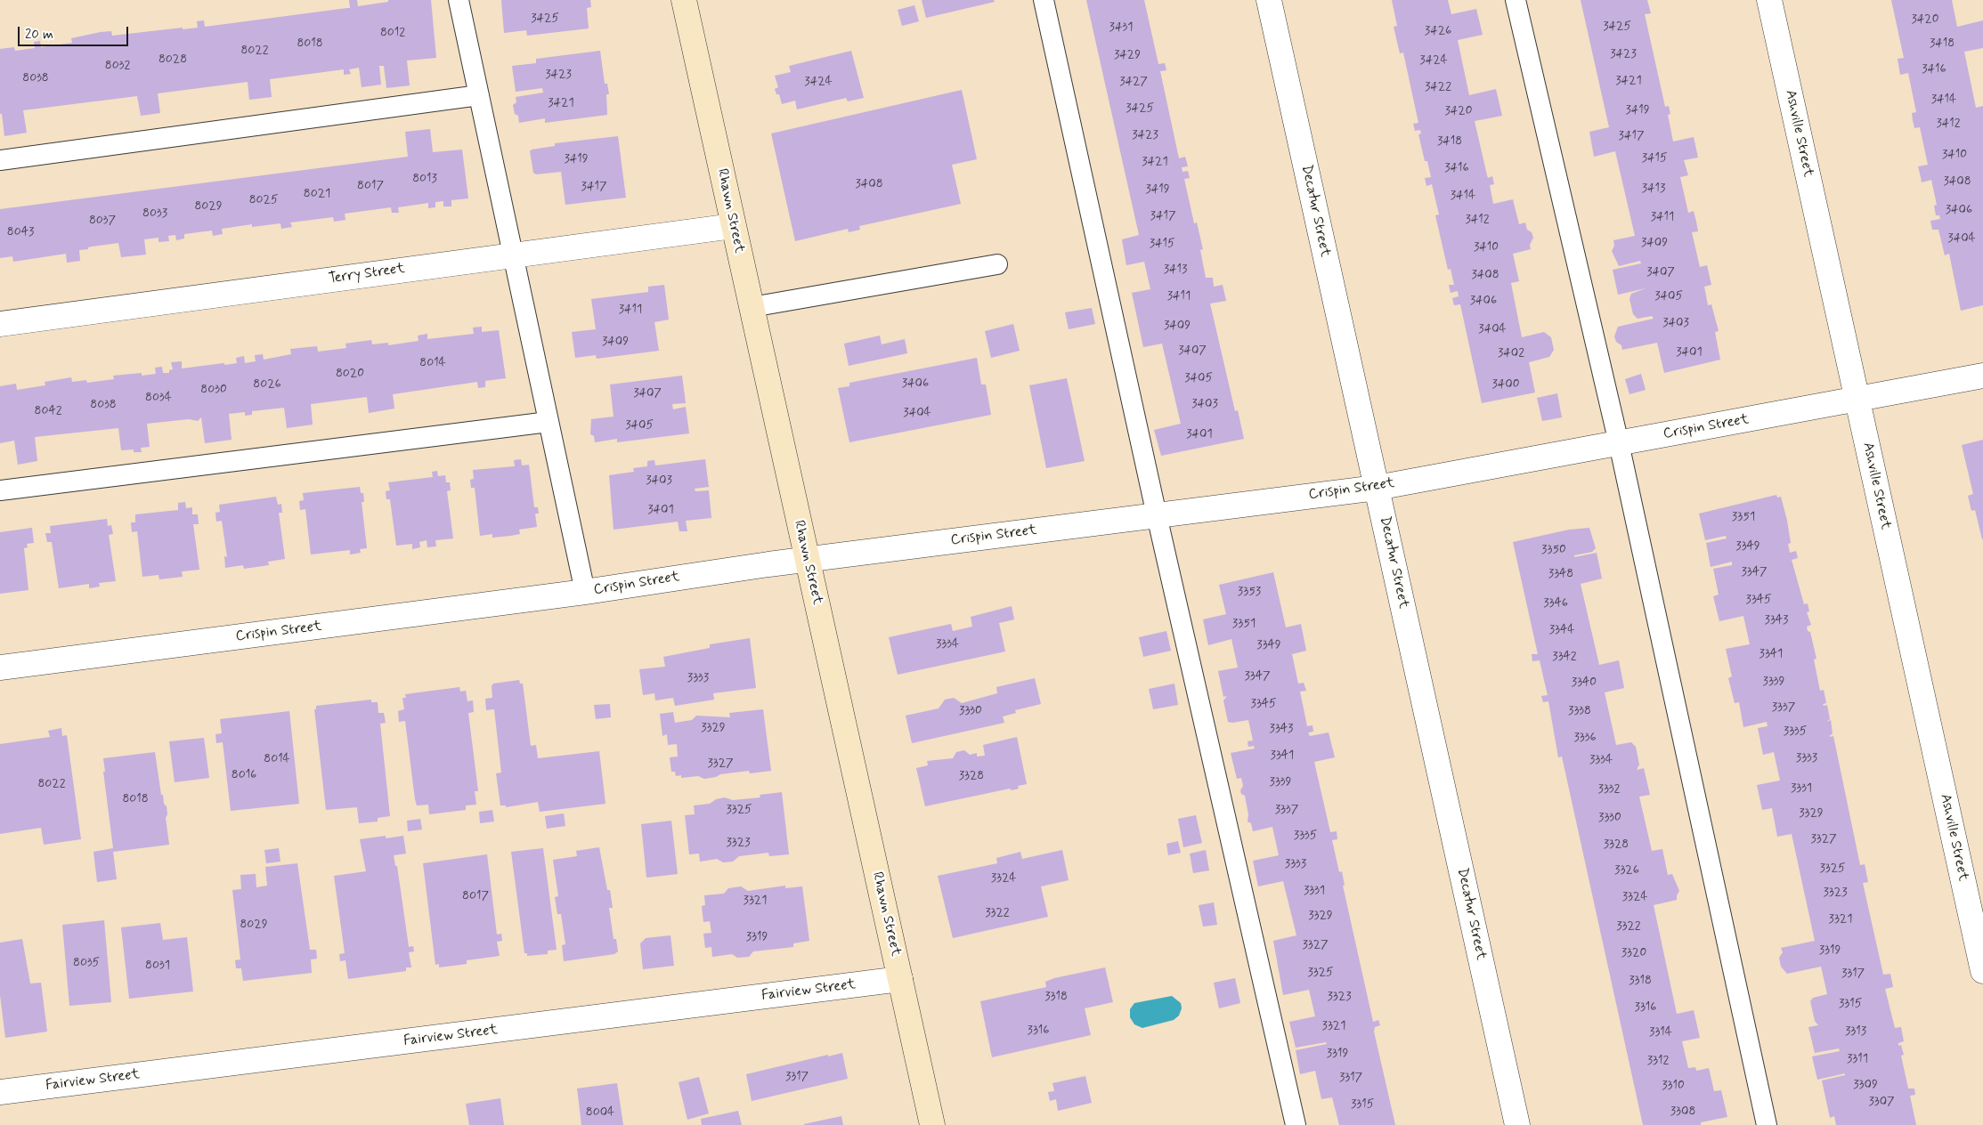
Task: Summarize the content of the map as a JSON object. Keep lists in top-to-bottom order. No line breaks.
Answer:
{"streets":{"main road":["Rhawn Street"],"street":["Ashville Street","Decatur Street","Terry Street","Crispin Street","Fairview Street"]},"crossings":[["Ashville Street","Crispin Street"],["Rhawn Street","Terry Street"],["Rhawn Street","Crispin Street"],["Rhawn Street","Fairview Street"],["Decatur Street","Crispin Street"]],"house_numbers":["3425","3420","3425","3431","3426","8012","8018","3418","8022","3423","3429","8028","3424","8032","3416","3423","8038","3421","3424","3427","3422","3414","3421","3425","3419","3420","3412","3423","3417","3418","3410","3415","3419","3421","3416","8013","3408","3408","8017","3417","3413","3419","8021","3414","8025","8029","3406","8033","3417","3411","3412","8037","8043","3404","3409","3415","3410","3413","3407","3408","3411","3405","3406","3411","3403","3409","3404","3409","3407","3401","3402","8014","8020","3405","3406","8026","3400","8030","3407","8034","3403","8038","8042","3404","3405","3401","3403","3401","3351","3349","3350","3347","3348","3353","3345","3346","3343","3351","3344","3334","3349","3341","3342","3347","3333","3339","3340","3345","3337","3330","3338","3329","3343","3335","3336","3341","3333","8014","3334","3327","8016","3328","3339","8022","3331","3332","8018","3325","3337","3329","3330","3335","3327","3323","3328","3333","3325","3326","3324","3331","3323","8017","3324","3321","3322","3329","3321","8029","3322","3319","3327","3319","3320","8035","8031","3325","3317","3318","3318","3323","3315","3316","3321","3316","3313","3314","3319","3311","3312","3317","3317","3309","3310","3307","3315","3308","8004"],"scale_bar":"20 m"}
